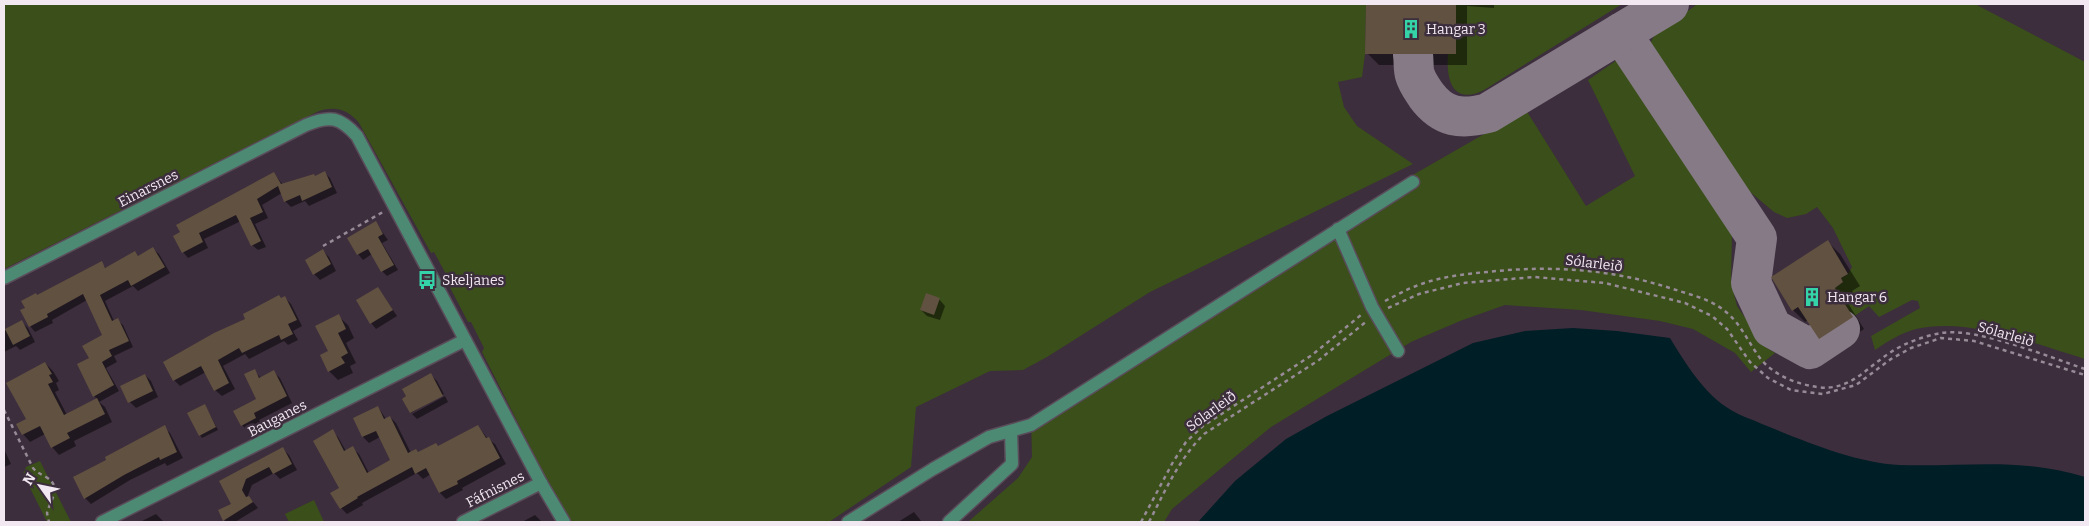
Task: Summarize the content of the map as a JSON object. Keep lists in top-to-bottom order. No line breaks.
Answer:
{"streets":{"street":["Einarsnes","Bauganes","Fáfnisnes"],"path":["Sólarleið"]},"crossings":[["Einarsnes","Bauganes"]],"places":{"building":["Hangar 3","Hangar 6"],"bus stop":["Skeljanes"]},"north":"top left"}
